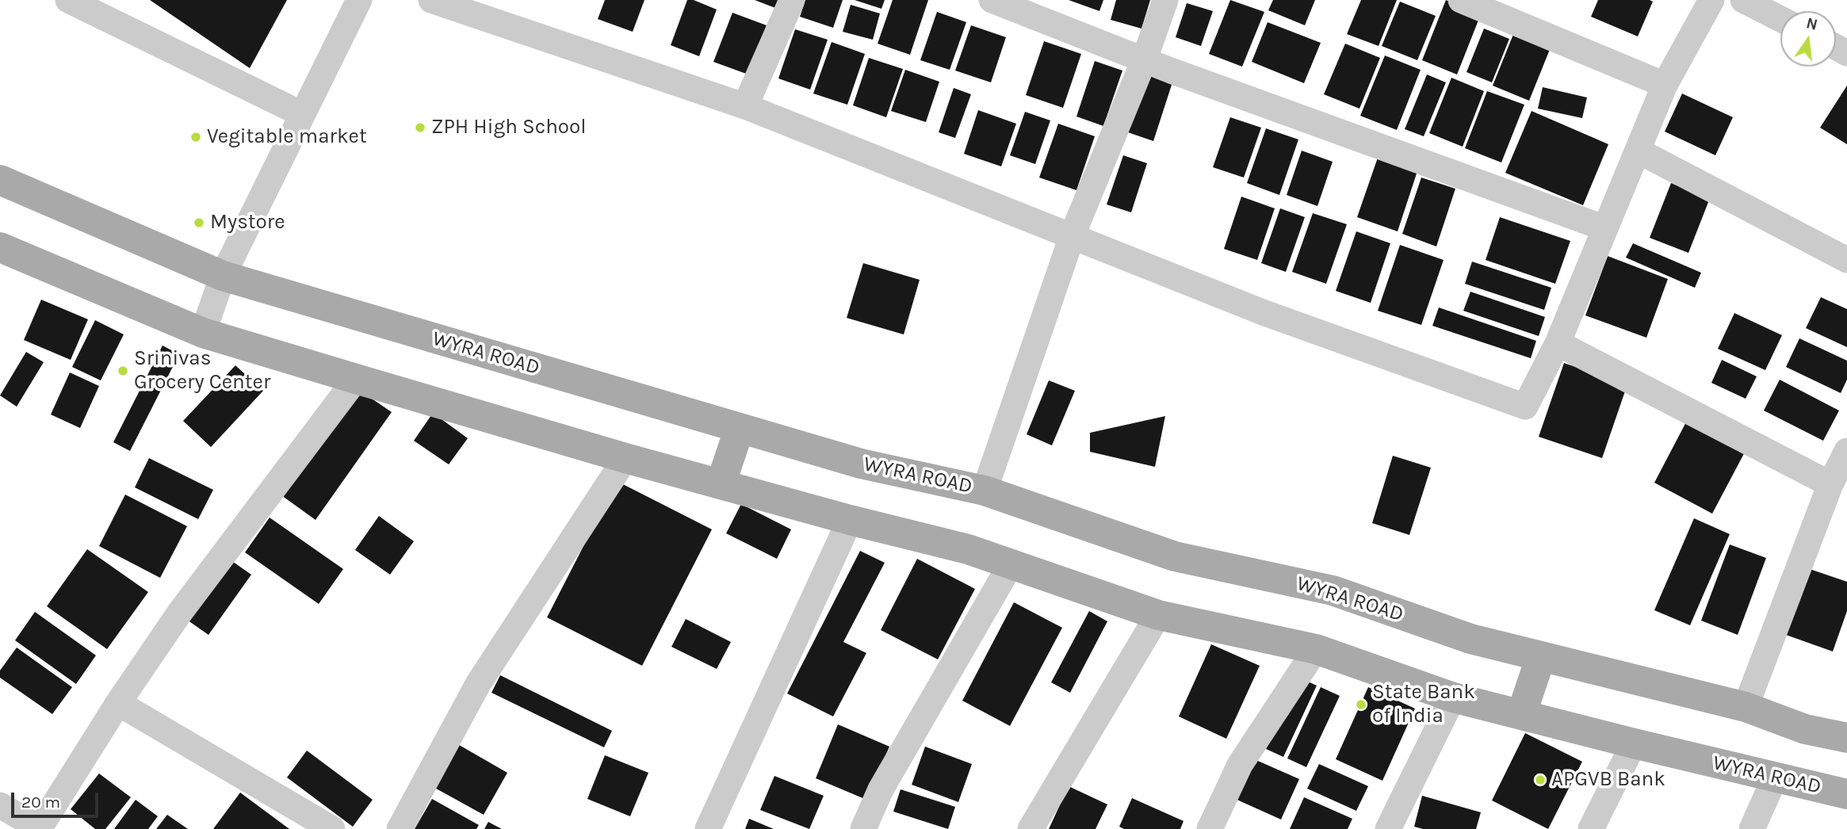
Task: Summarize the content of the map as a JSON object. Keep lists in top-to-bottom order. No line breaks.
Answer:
{"streets":{"main road":["WYRA ROAD"]},"places":["ZPH High School","Vegitable market","Mystore","Srinivas Grocery Center","State Bank of India","APGVB Bank"],"scale_bar":"20 m","north":"top"}
